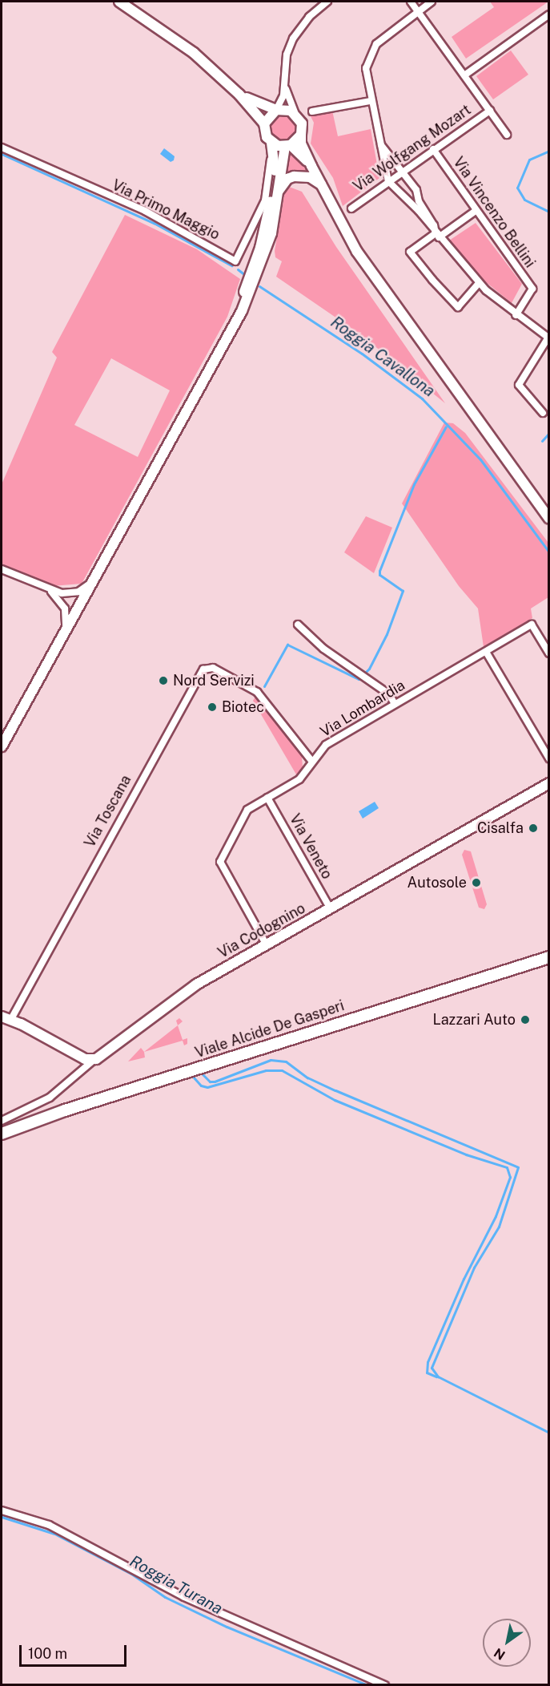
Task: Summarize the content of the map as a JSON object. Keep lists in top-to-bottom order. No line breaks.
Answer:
{"streets":{"main road":["Via Toscana","Via Codognino","Viale Alcide De Gasperi"],"street":["Via Wolfgang Mozart","Via Primo Maggio","Via Vincenzo Bellini","Via Lombardia","Via Veneto"]},"crossings":[["Via Wolfgang Mozart","Via Vincenzo Bellini"],["Via Lombardia","Via Toscana"],["Via Lombardia","Via Veneto"],["Via Lombardia","Via Codognino"],["Via Toscana","Via Codognino"],["Via Veneto","Via Codognino"]],"water":["Roggia Cavallona","Roggia Turana"],"places":["Nord Servizi","Biotec","Cisalfa","Autosole","Lazzari Auto"],"scale_bar":"100 m","north":"bottom left"}
